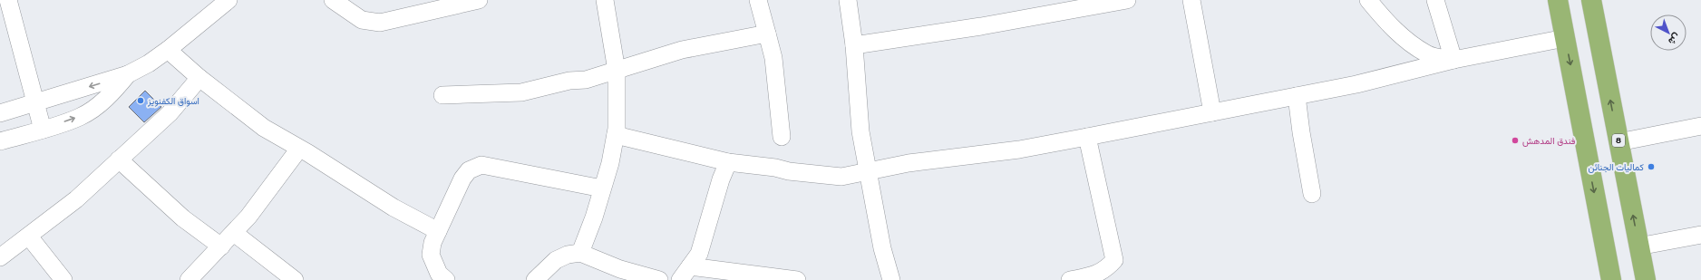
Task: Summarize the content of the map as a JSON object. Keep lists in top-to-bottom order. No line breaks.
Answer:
{"streets":{"highway":["8"]},"places":["اسواق الكفنويز","فندق المدهش","كماليات الجنائن"],"north":"bottom right"}
